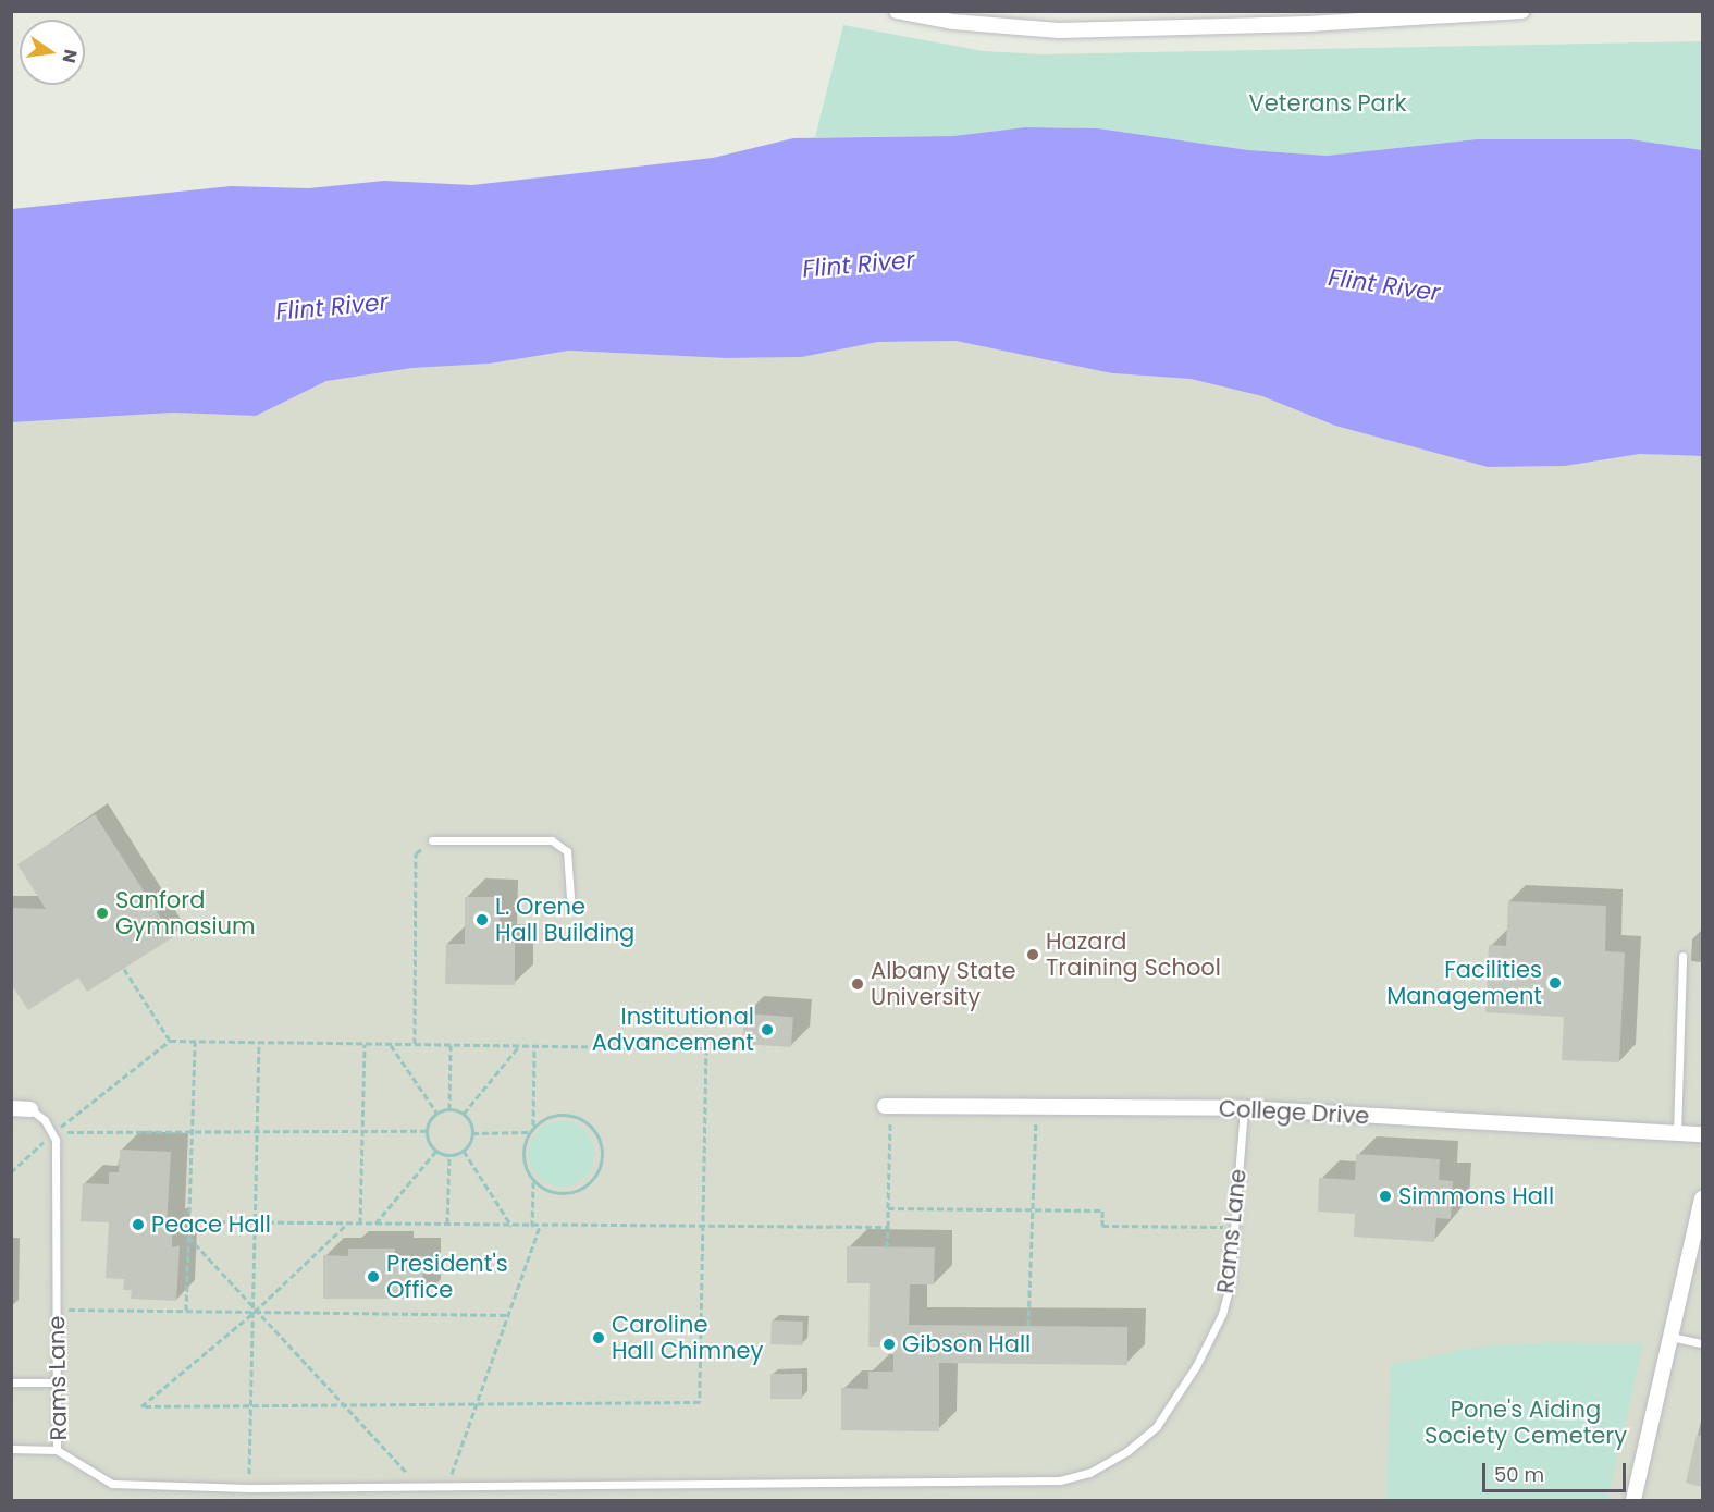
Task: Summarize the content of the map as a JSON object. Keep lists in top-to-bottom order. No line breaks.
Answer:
{"streets":{"street":["College Drive"],"lane":["Rams Lane"]},"crossings":[["College Drive","Rams Lane"]],"water":["Flint River"],"parks":["Veterans Park","Pone's Aiding Society Cemetery"],"places":["Sanford Gymnasium","L. Orene Hall Building","Hazard Training School","Facilities Management","Albany State University","Institutional Advancement","Simmons Hall","Peace Hall","President's Office","Caroline Hall Chimney","Gibson Hall"],"scale_bar":"50 m","north":"right"}
